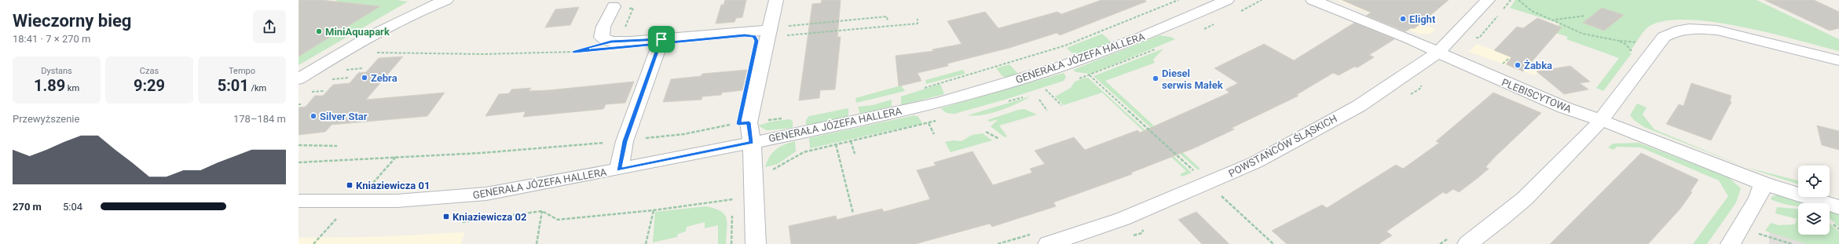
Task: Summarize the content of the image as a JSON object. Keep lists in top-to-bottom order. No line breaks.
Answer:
{"streets":{"street":["GENERAŁA JÓZEFA HALLERA","PLEBISCYTOWA","POWSTAŃCÓW ŚLĄSKICH"]},"crossings":[["PLEBISCYTOWA","POWSTAŃCÓW ŚLĄSKICH"]],"places":{"other":["Elight","MiniAquapark","Żabka","Zebra","Diesel serwis Małek","Silver Star"],"transit":["Kniaziewicza 01","Kniaziewicza 02"]},"page":{"heading":["Wieczorny bieg","18:41 · 7 × 270 m"],"stats":[["Dystans","1.89 km"],["Czas","9:29"],["Tempo","5:01 /km"]],"chart":["Przewyższenie","178–184 m"],"list":[{"name":"270 m","note":"5:04"}]}}
